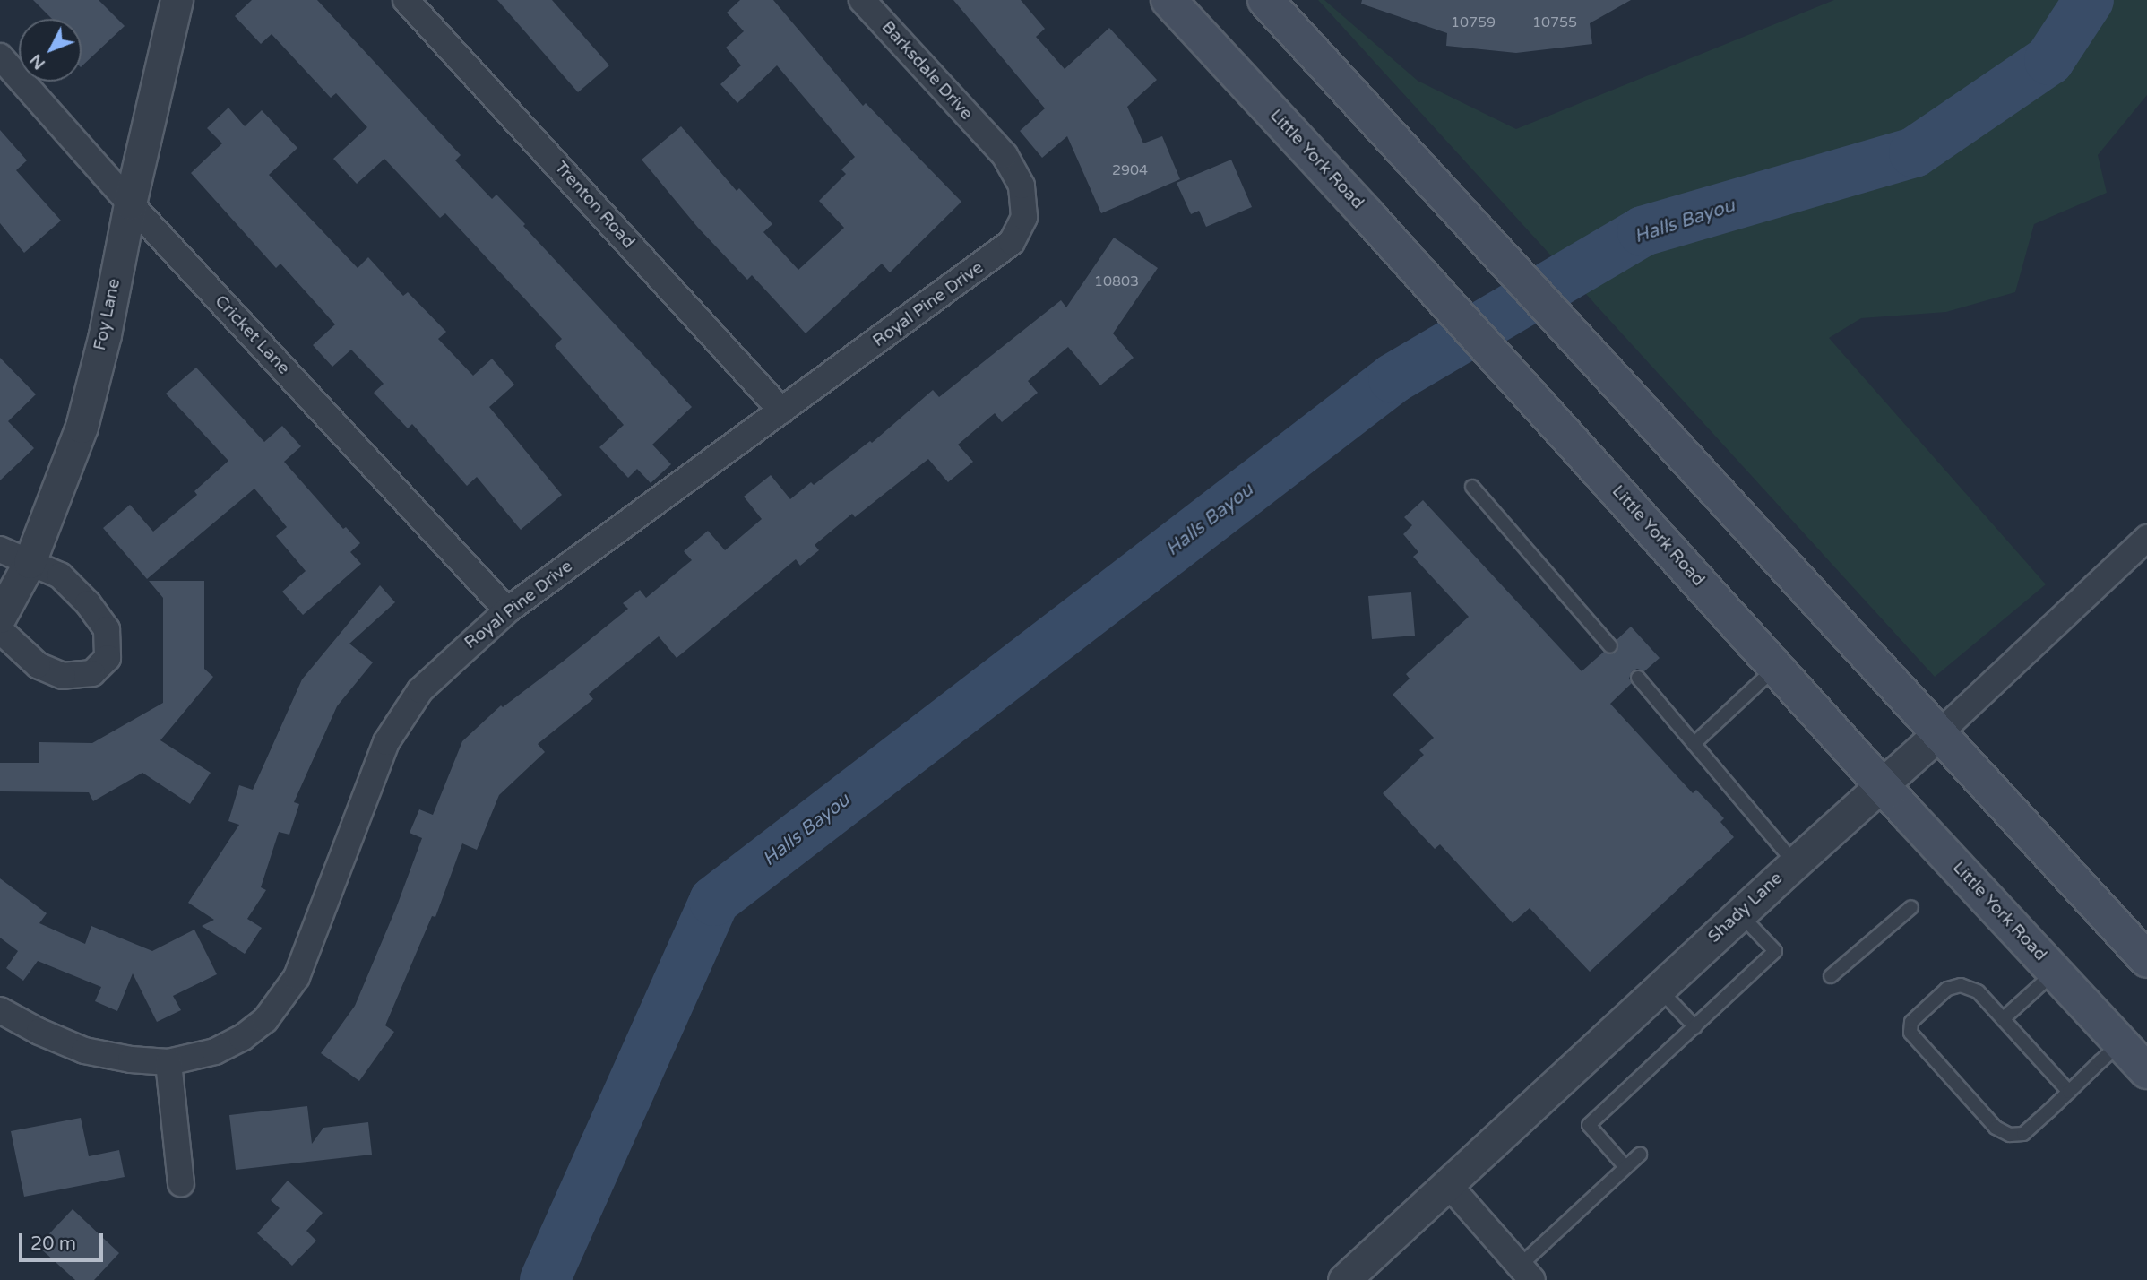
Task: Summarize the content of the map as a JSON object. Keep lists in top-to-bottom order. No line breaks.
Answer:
{"streets":{"main road":["Little York Road"],"street":["Barksdale Drive","Trenton Road","Royal Pine Drive","Foy Lane","Cricket Lane","Shady Lane"]},"crossings":[["Barksdale Drive","Royal Pine Drive"],["Little York Road","Shady Lane"],["Trenton Road","Royal Pine Drive"],["Royal Pine Drive","Cricket Lane"],["Foy Lane","Cricket Lane"]],"water":["Halls Bayou"],"house_numbers":["10759","10755","2904","10803"],"scale_bar":"20 m","north":"bottom left"}
